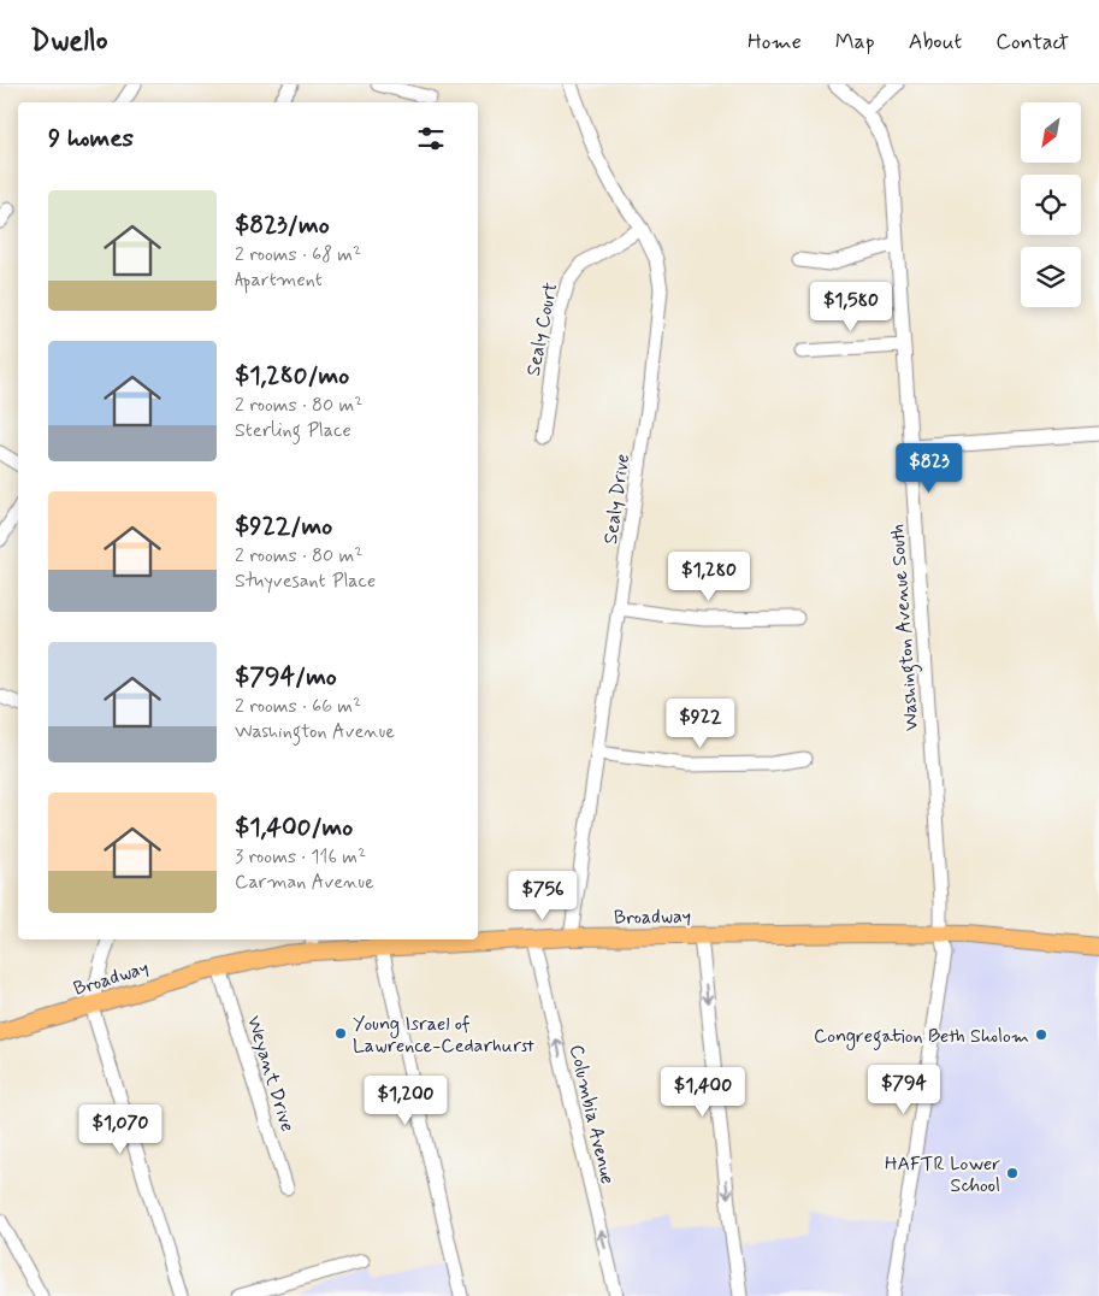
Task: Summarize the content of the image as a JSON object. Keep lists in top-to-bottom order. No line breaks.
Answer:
{"streets":{"main road":["Broadway"],"street":["Sealy Court","Sealy Drive","Washington Avenue South","Weyant Drive","Columbia Avenue"]},"crossings":[["Sealy Court","Sealy Drive"],["Sealy Drive","Broadway"],["Washington Avenue South","Broadway"],["Broadway","Weyant Drive"],["Broadway","Columbia Avenue"]],"one_way":["Columbia Avenue"],"places":["Young Israel of Lawrence-Cedarhurst","Congregation Beth Sholom","HAFTR Lower School"],"north":"bottom left","page":{"header":"Dwello","nav":["Home","Map","About","Contact"],"heading":"9 homes","list":[{"name":"$823/mo","note":"2 rooms · 68 m² · Apartment"},{"name":"$1,280/mo","note":"2 rooms · 80 m² · Sterling Place"},{"name":"$922/mo","note":"2 rooms · 80 m² · Stuyvesant Place"},{"name":"$794/mo","note":"2 rooms · 66 m² · Washington Avenue"},{"name":"$1,400/mo","note":"3 rooms · 116 m² · Carman Avenue"}],"price":["$1,580","$823","$1,280","$922","$756","$794","$1,400","$1,200","$1,070"]}}
